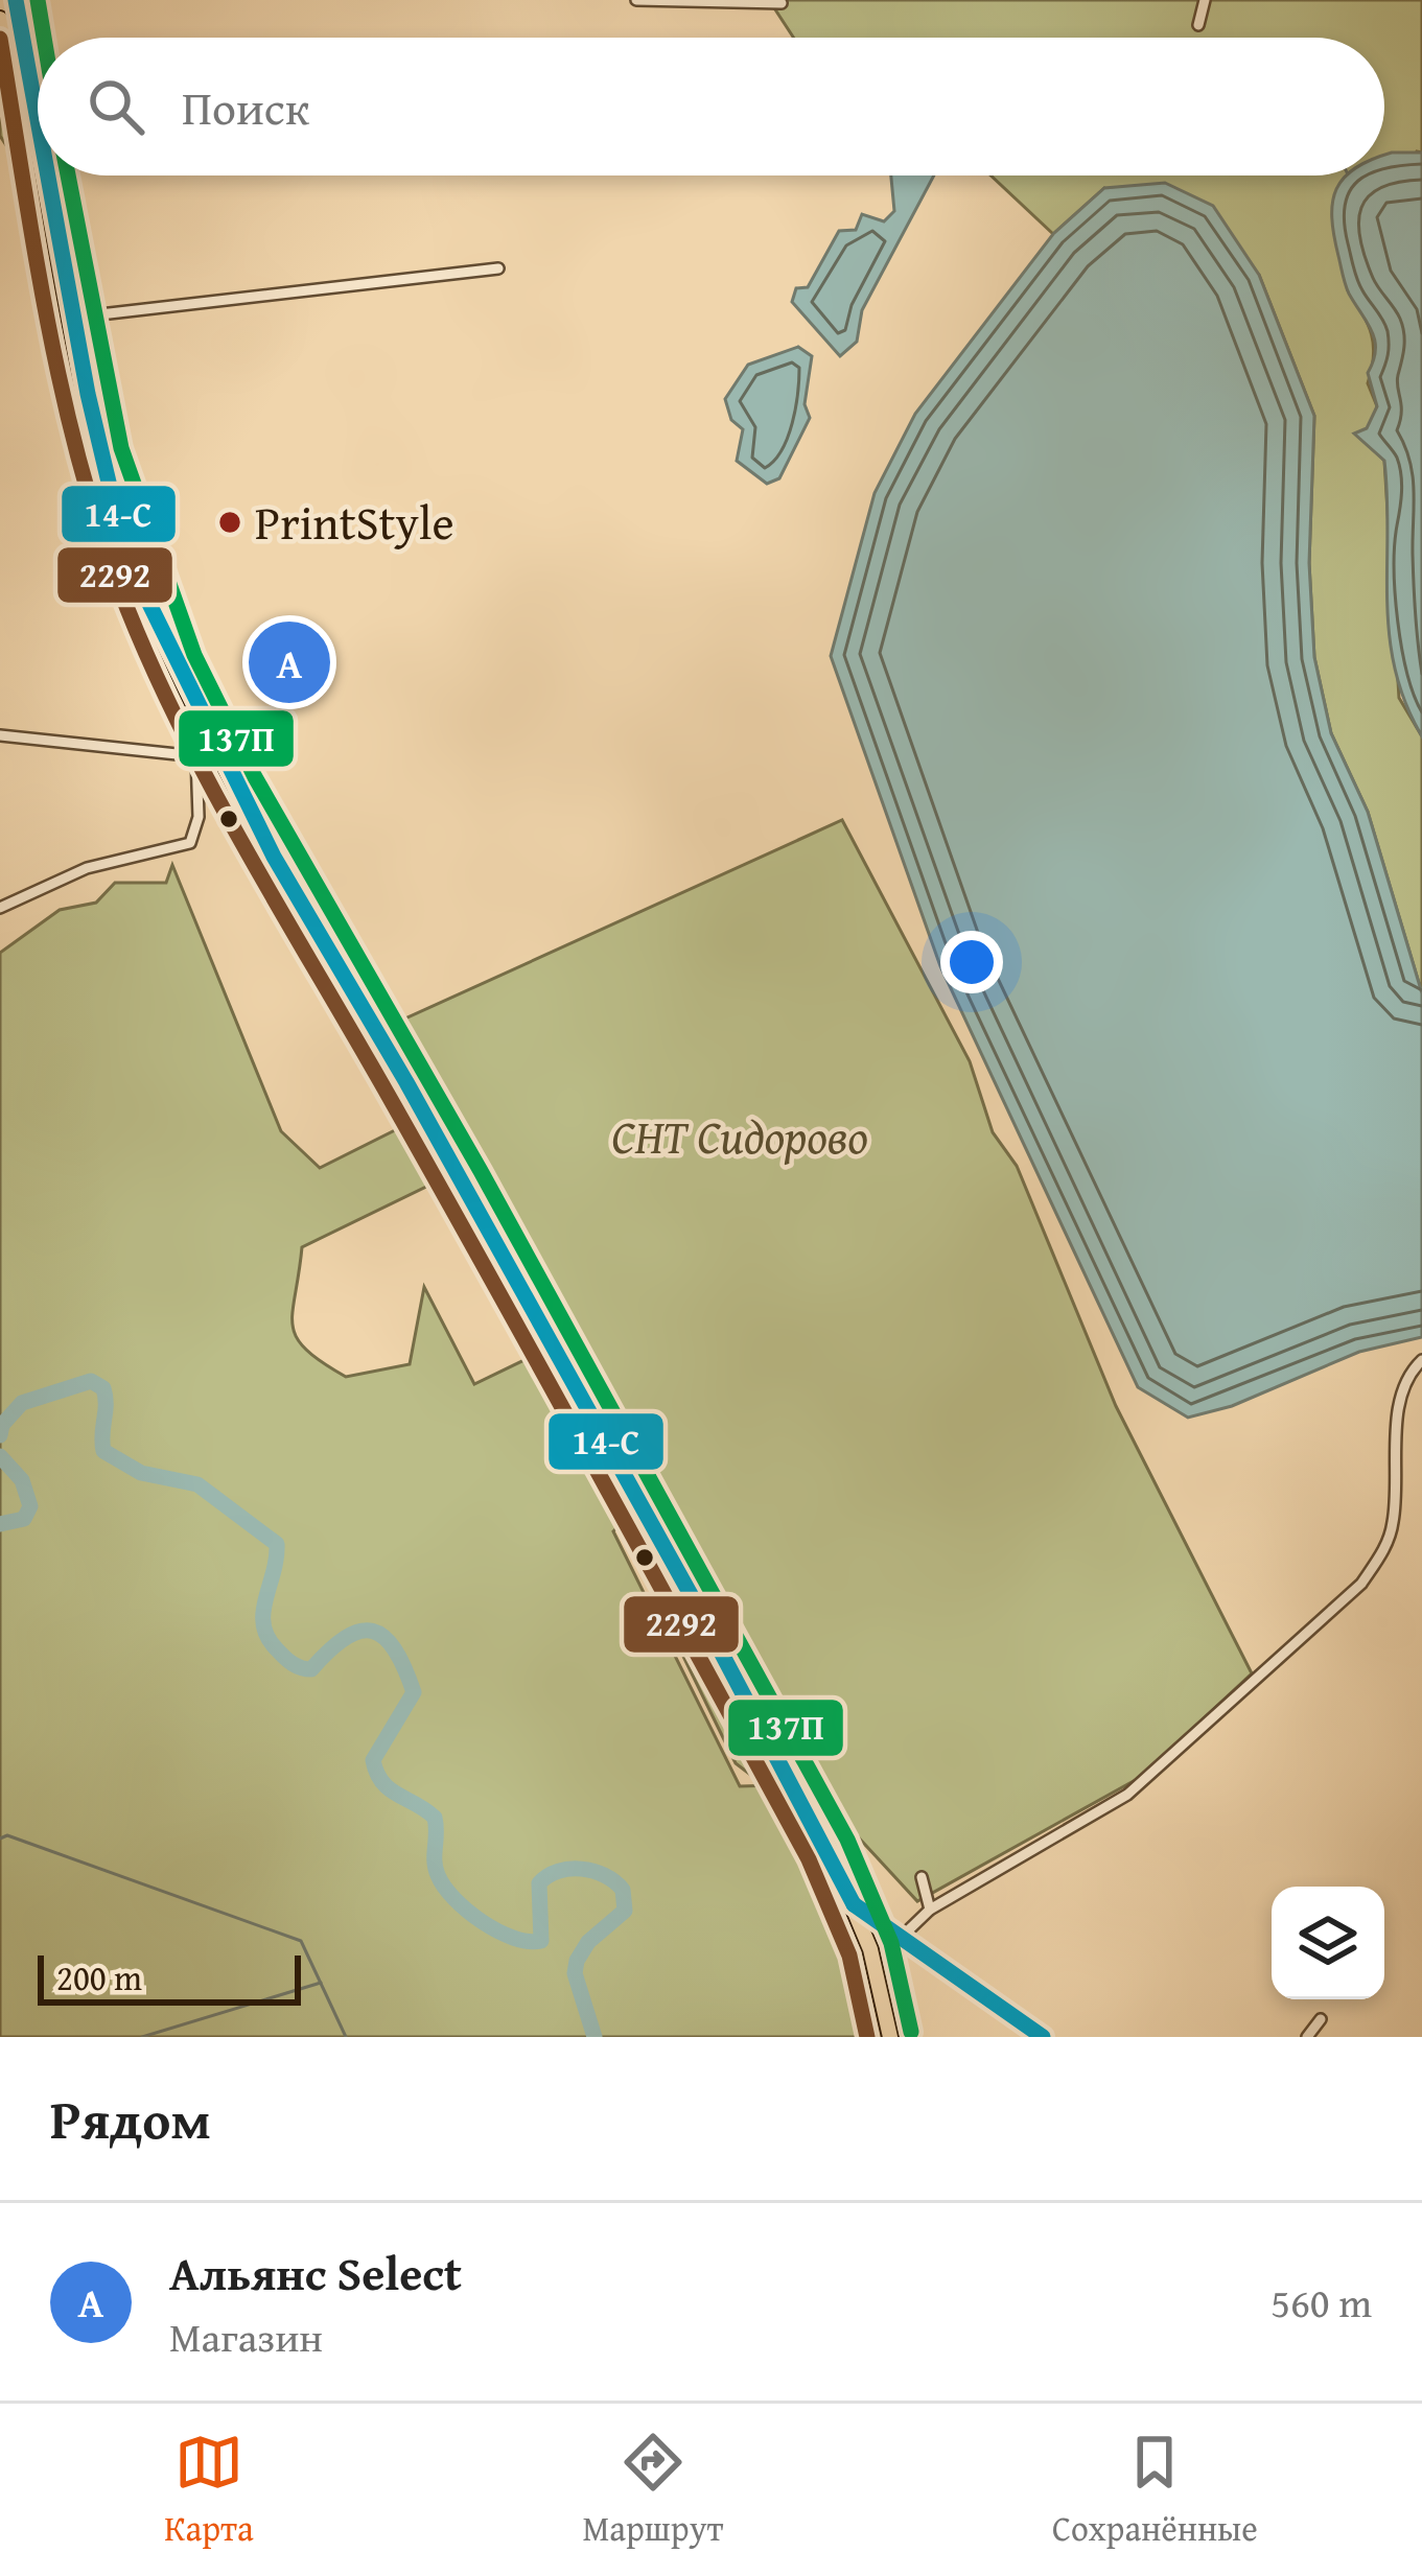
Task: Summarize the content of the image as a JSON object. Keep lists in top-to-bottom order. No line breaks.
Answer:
{"parks":["СНТ Сидорово"],"places":["PrintStyle"],"lines":["transit line 14-С","transit line 137П","transit line 2292"],"scale_bar":"200 m","page":{"search":"Поиск","pins":"A","scale":"200 m","heading":"Рядом","list":[{"mark":"A","name":"Альянс Select","note":"Магазин","value":"560 m"}],"nav":["Карта","Маршрут","Сохранённые"]}}
